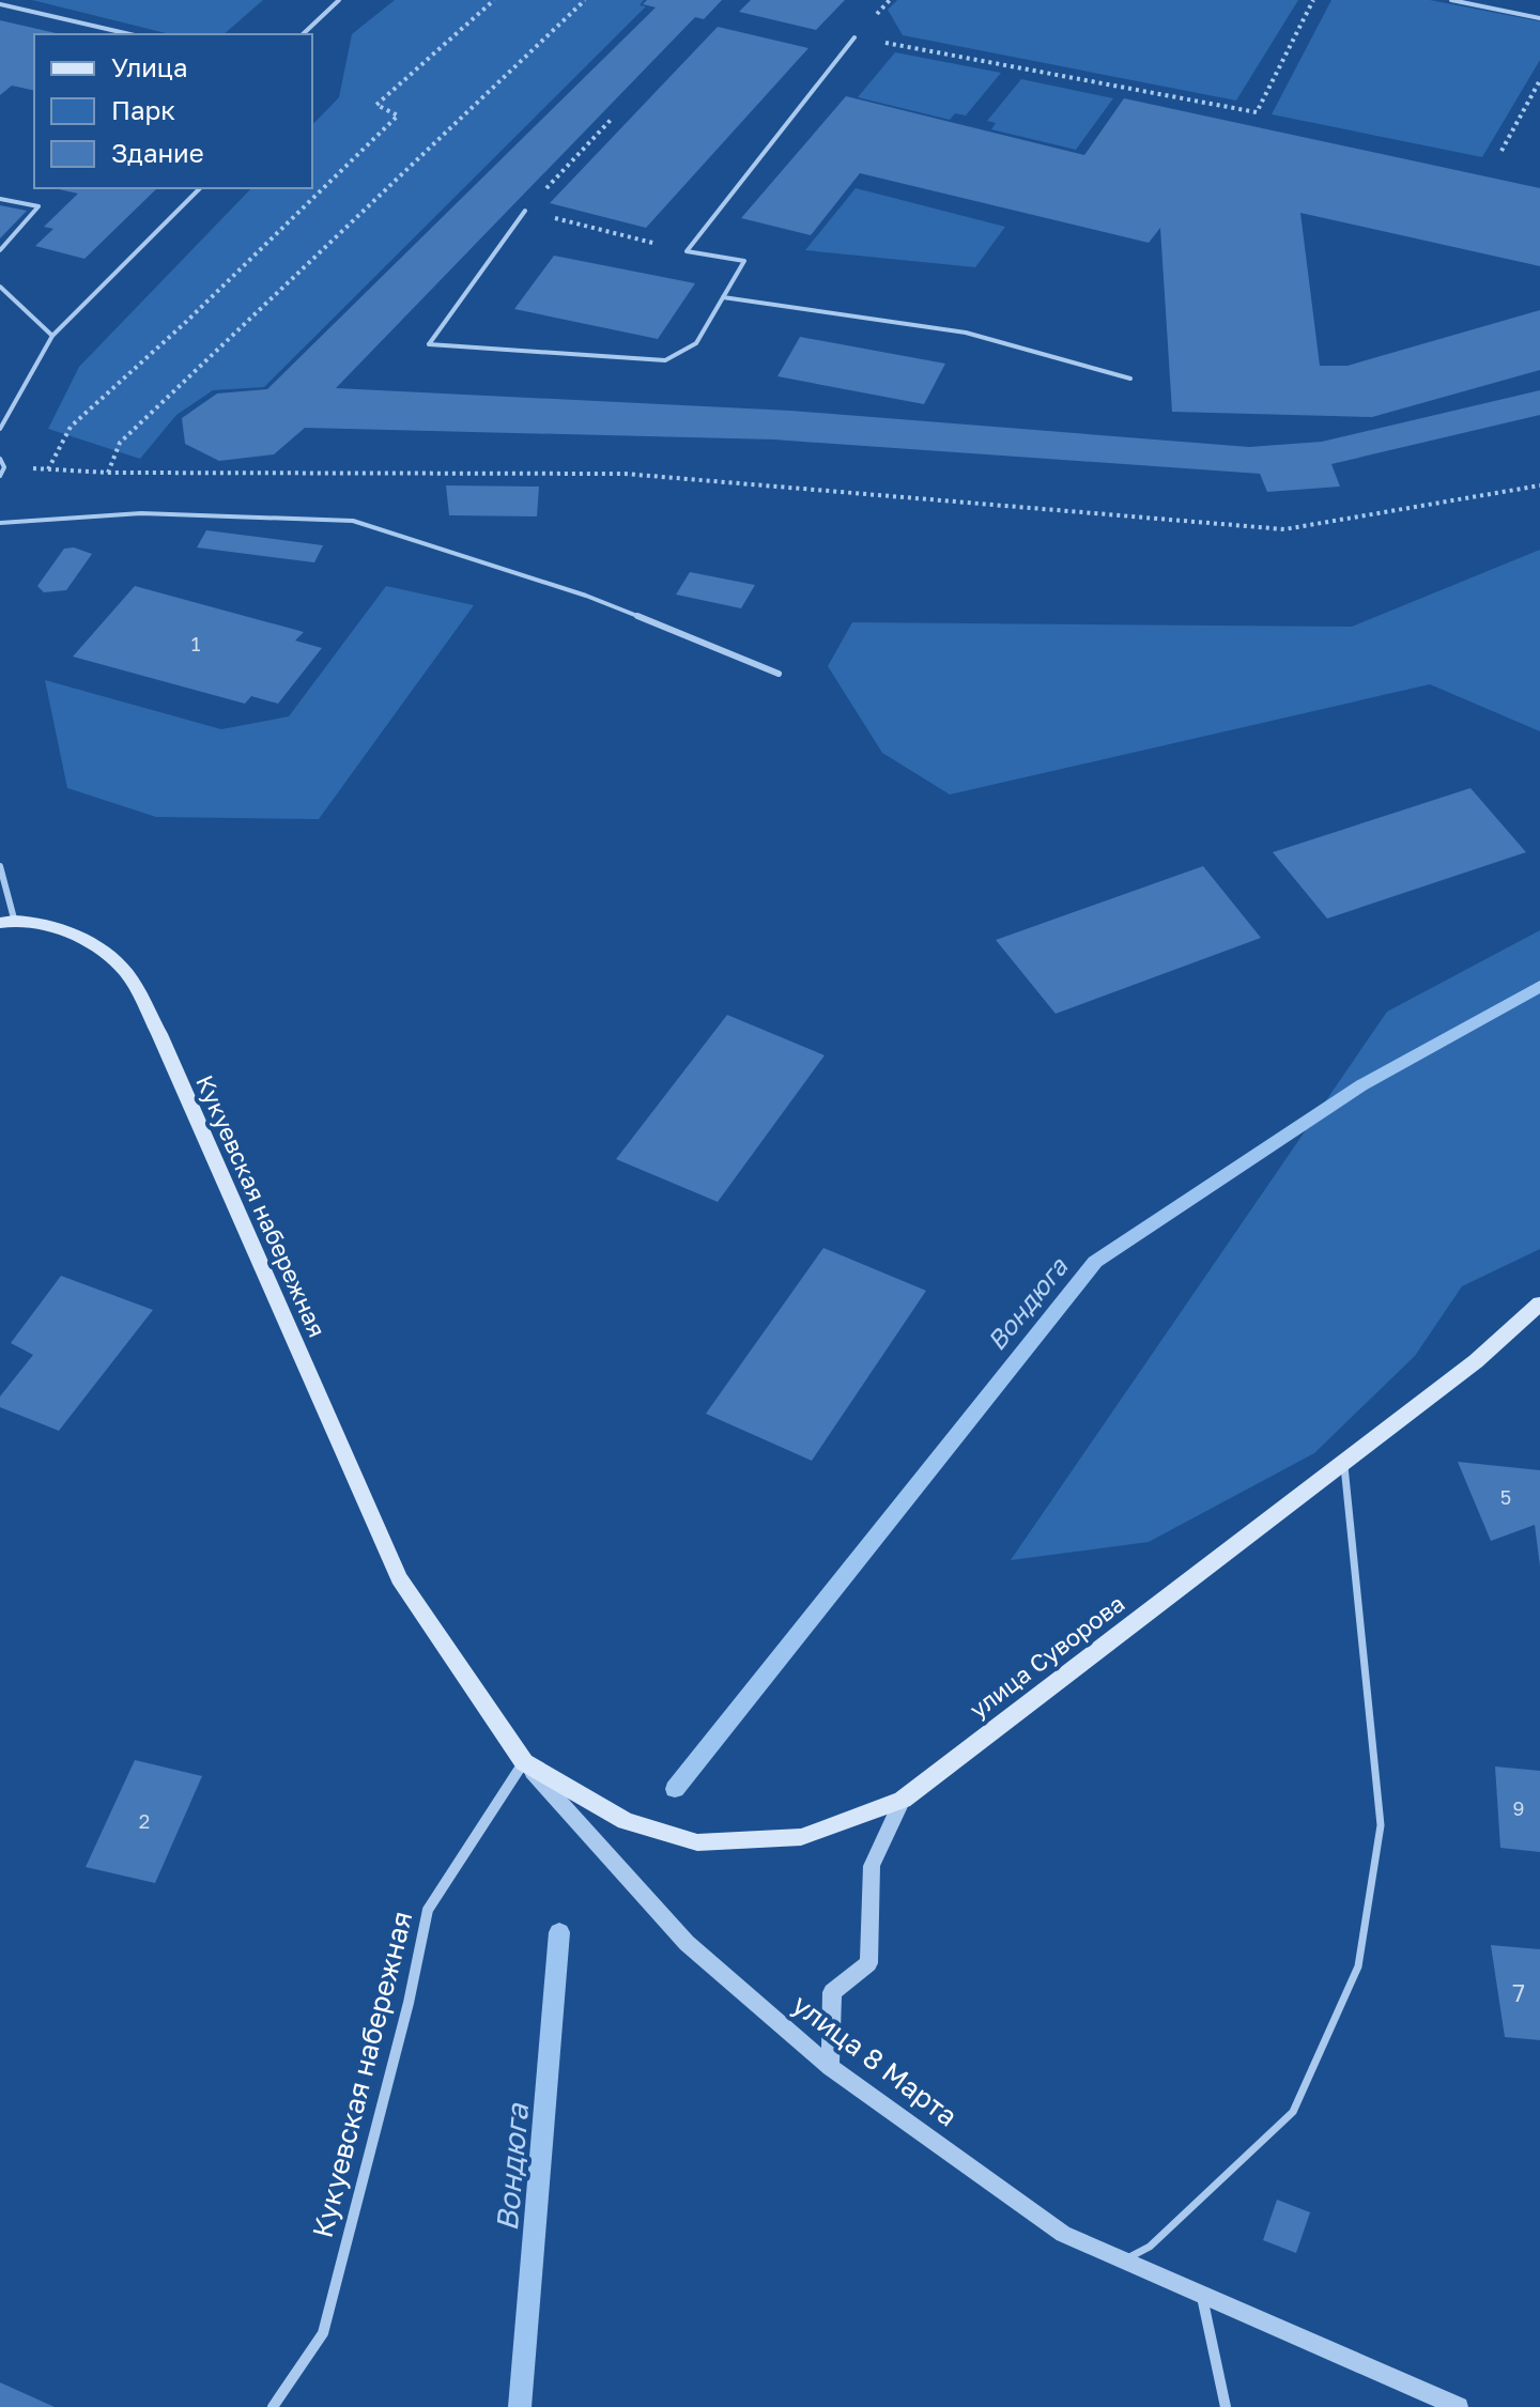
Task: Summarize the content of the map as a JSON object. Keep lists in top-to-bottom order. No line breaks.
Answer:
{"streets":{"main road":["Кукуевская набережная","улица Суворова","улица 8 Марта"]},"crossings":[["Кукуевская набережная","улица Суворова"],["Кукуевская набережная","улица 8 Марта"],["улица Суворова","улица 8 Марта"]],"water":["Вондюга"],"house_numbers":["1","5","9","2","7"],"legend":["Улица","Парк","Здание"]}
